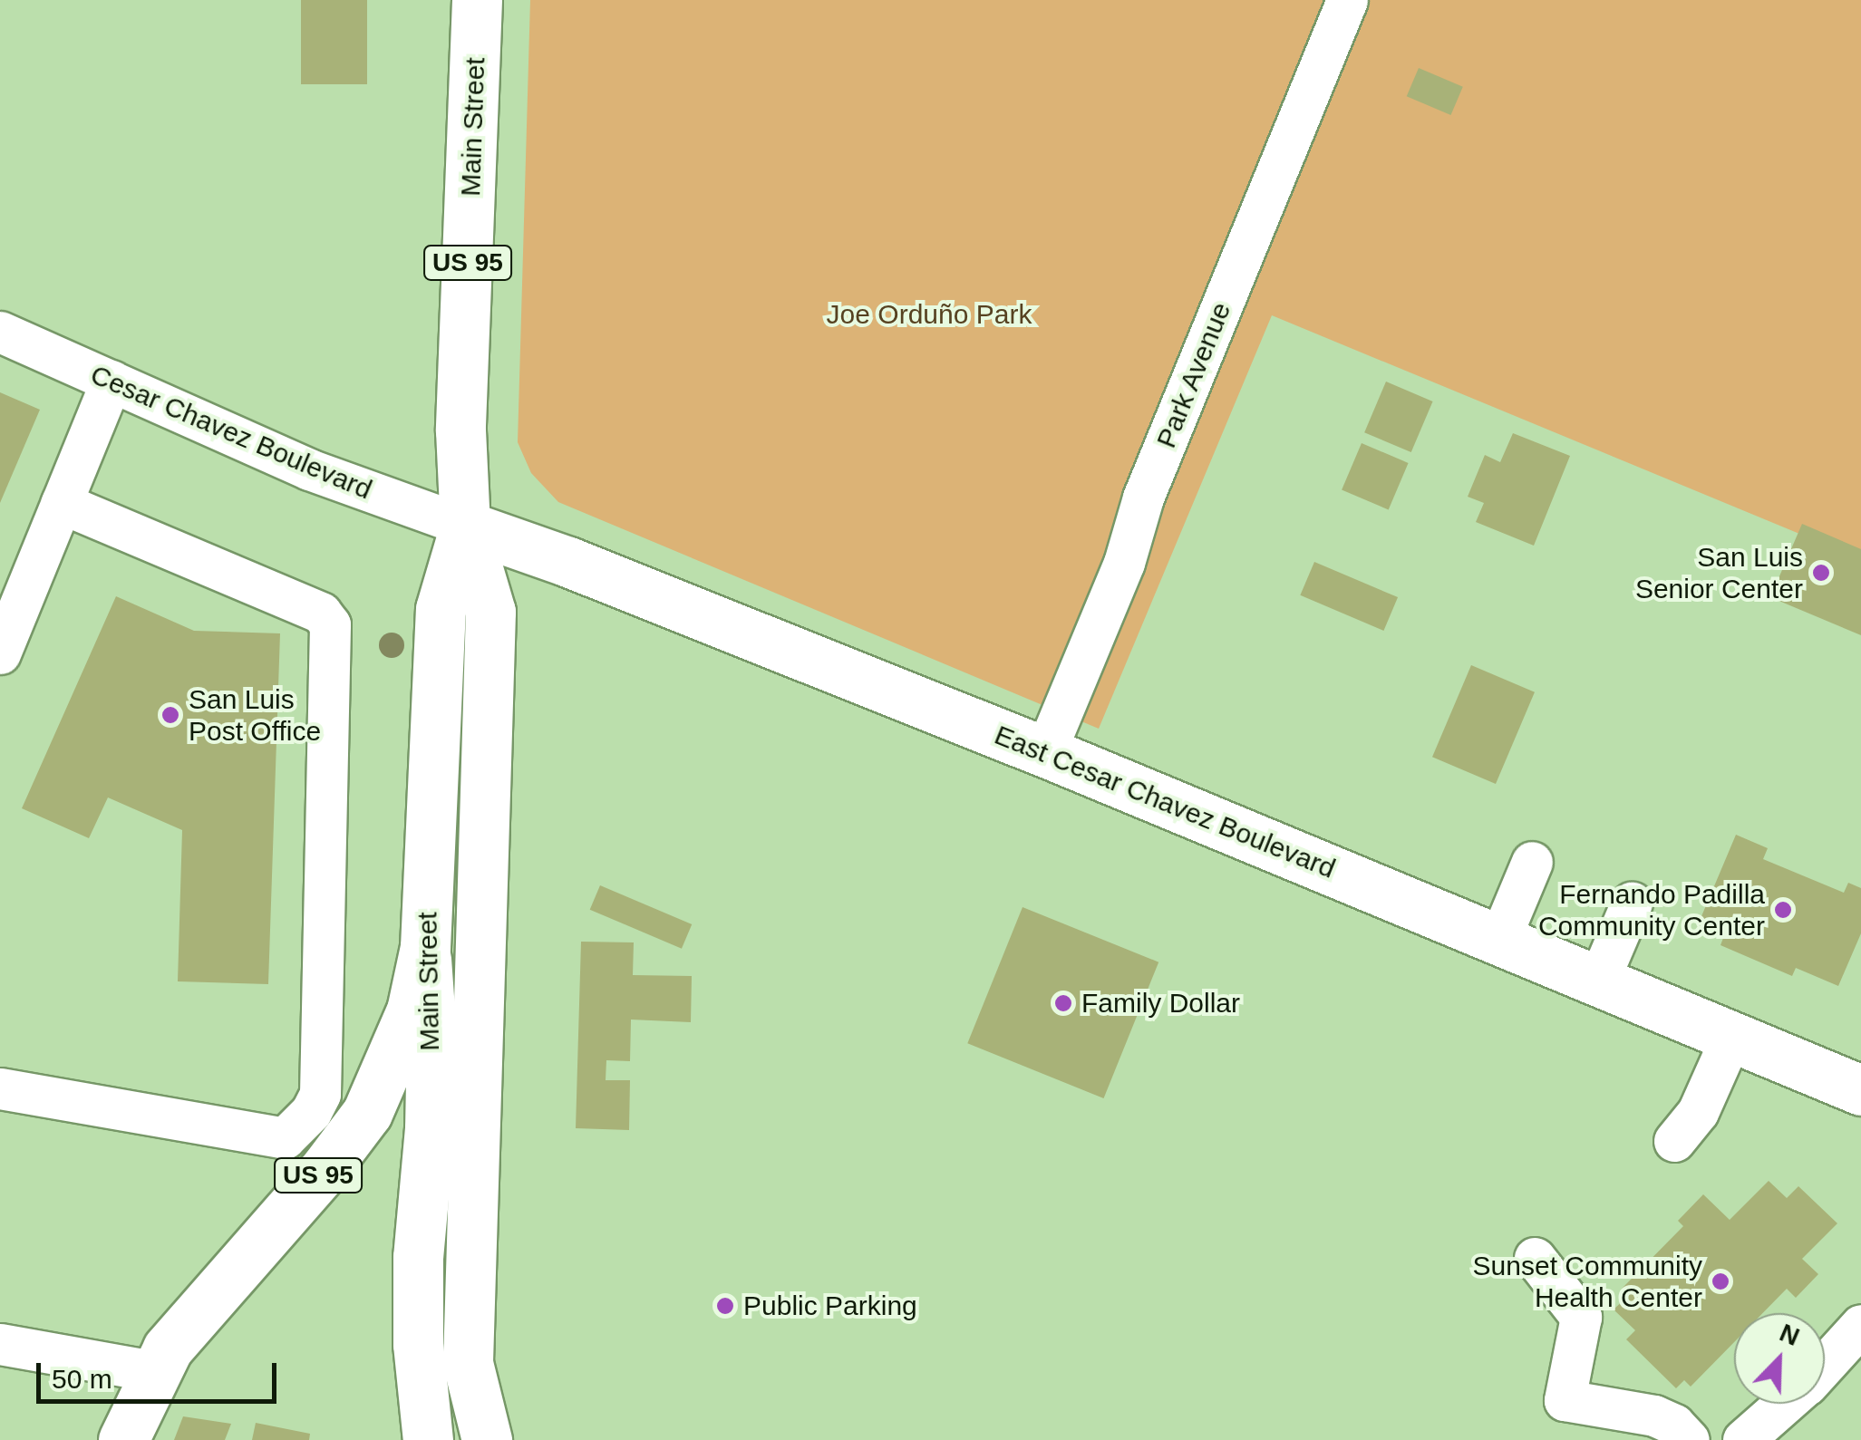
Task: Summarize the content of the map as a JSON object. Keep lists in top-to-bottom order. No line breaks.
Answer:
{"streets":{"main road":["Main Street","US 95","East Cesar Chavez Boulevard"],"street":["Park Avenue","Cesar Chavez Boulevard"]},"crossings":[["Main Street","US 95"],["Main Street","Cesar Chavez Boulevard"],["Main Street","East Cesar Chavez Boulevard"],["Park Avenue","East Cesar Chavez Boulevard"],["Cesar Chavez Boulevard","East Cesar Chavez Boulevard"]],"parks":["Joe Orduño Park"],"places":["San Luis Senior Center","San Luis Post Office","Fernando Padilla Community Center","Family Dollar","Sunset Community Health Center","Public Parking"],"scale_bar":"50 m","north":"top right"}
